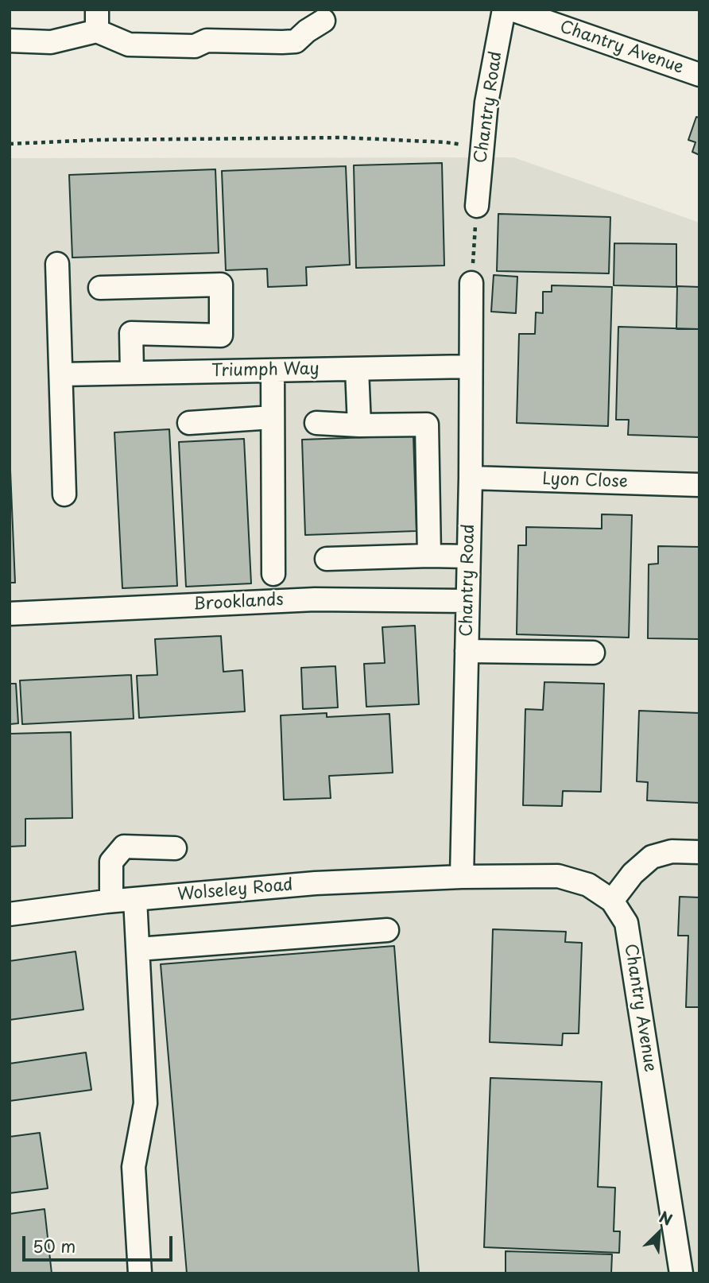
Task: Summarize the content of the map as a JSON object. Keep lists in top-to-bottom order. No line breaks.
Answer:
{"streets":{"street":["Chantry Avenue","Chantry Road","Triumph Way","Lyon Close","Brooklands","Wolseley Road"]},"crossings":[["Chantry Avenue","Chantry Road"],["Chantry Avenue","Wolseley Road"],["Chantry Road","Triumph Way"],["Chantry Road","Lyon Close"],["Chantry Road","Brooklands"],["Chantry Road","Wolseley Road"]],"scale_bar":"50 m","north":"top right"}
